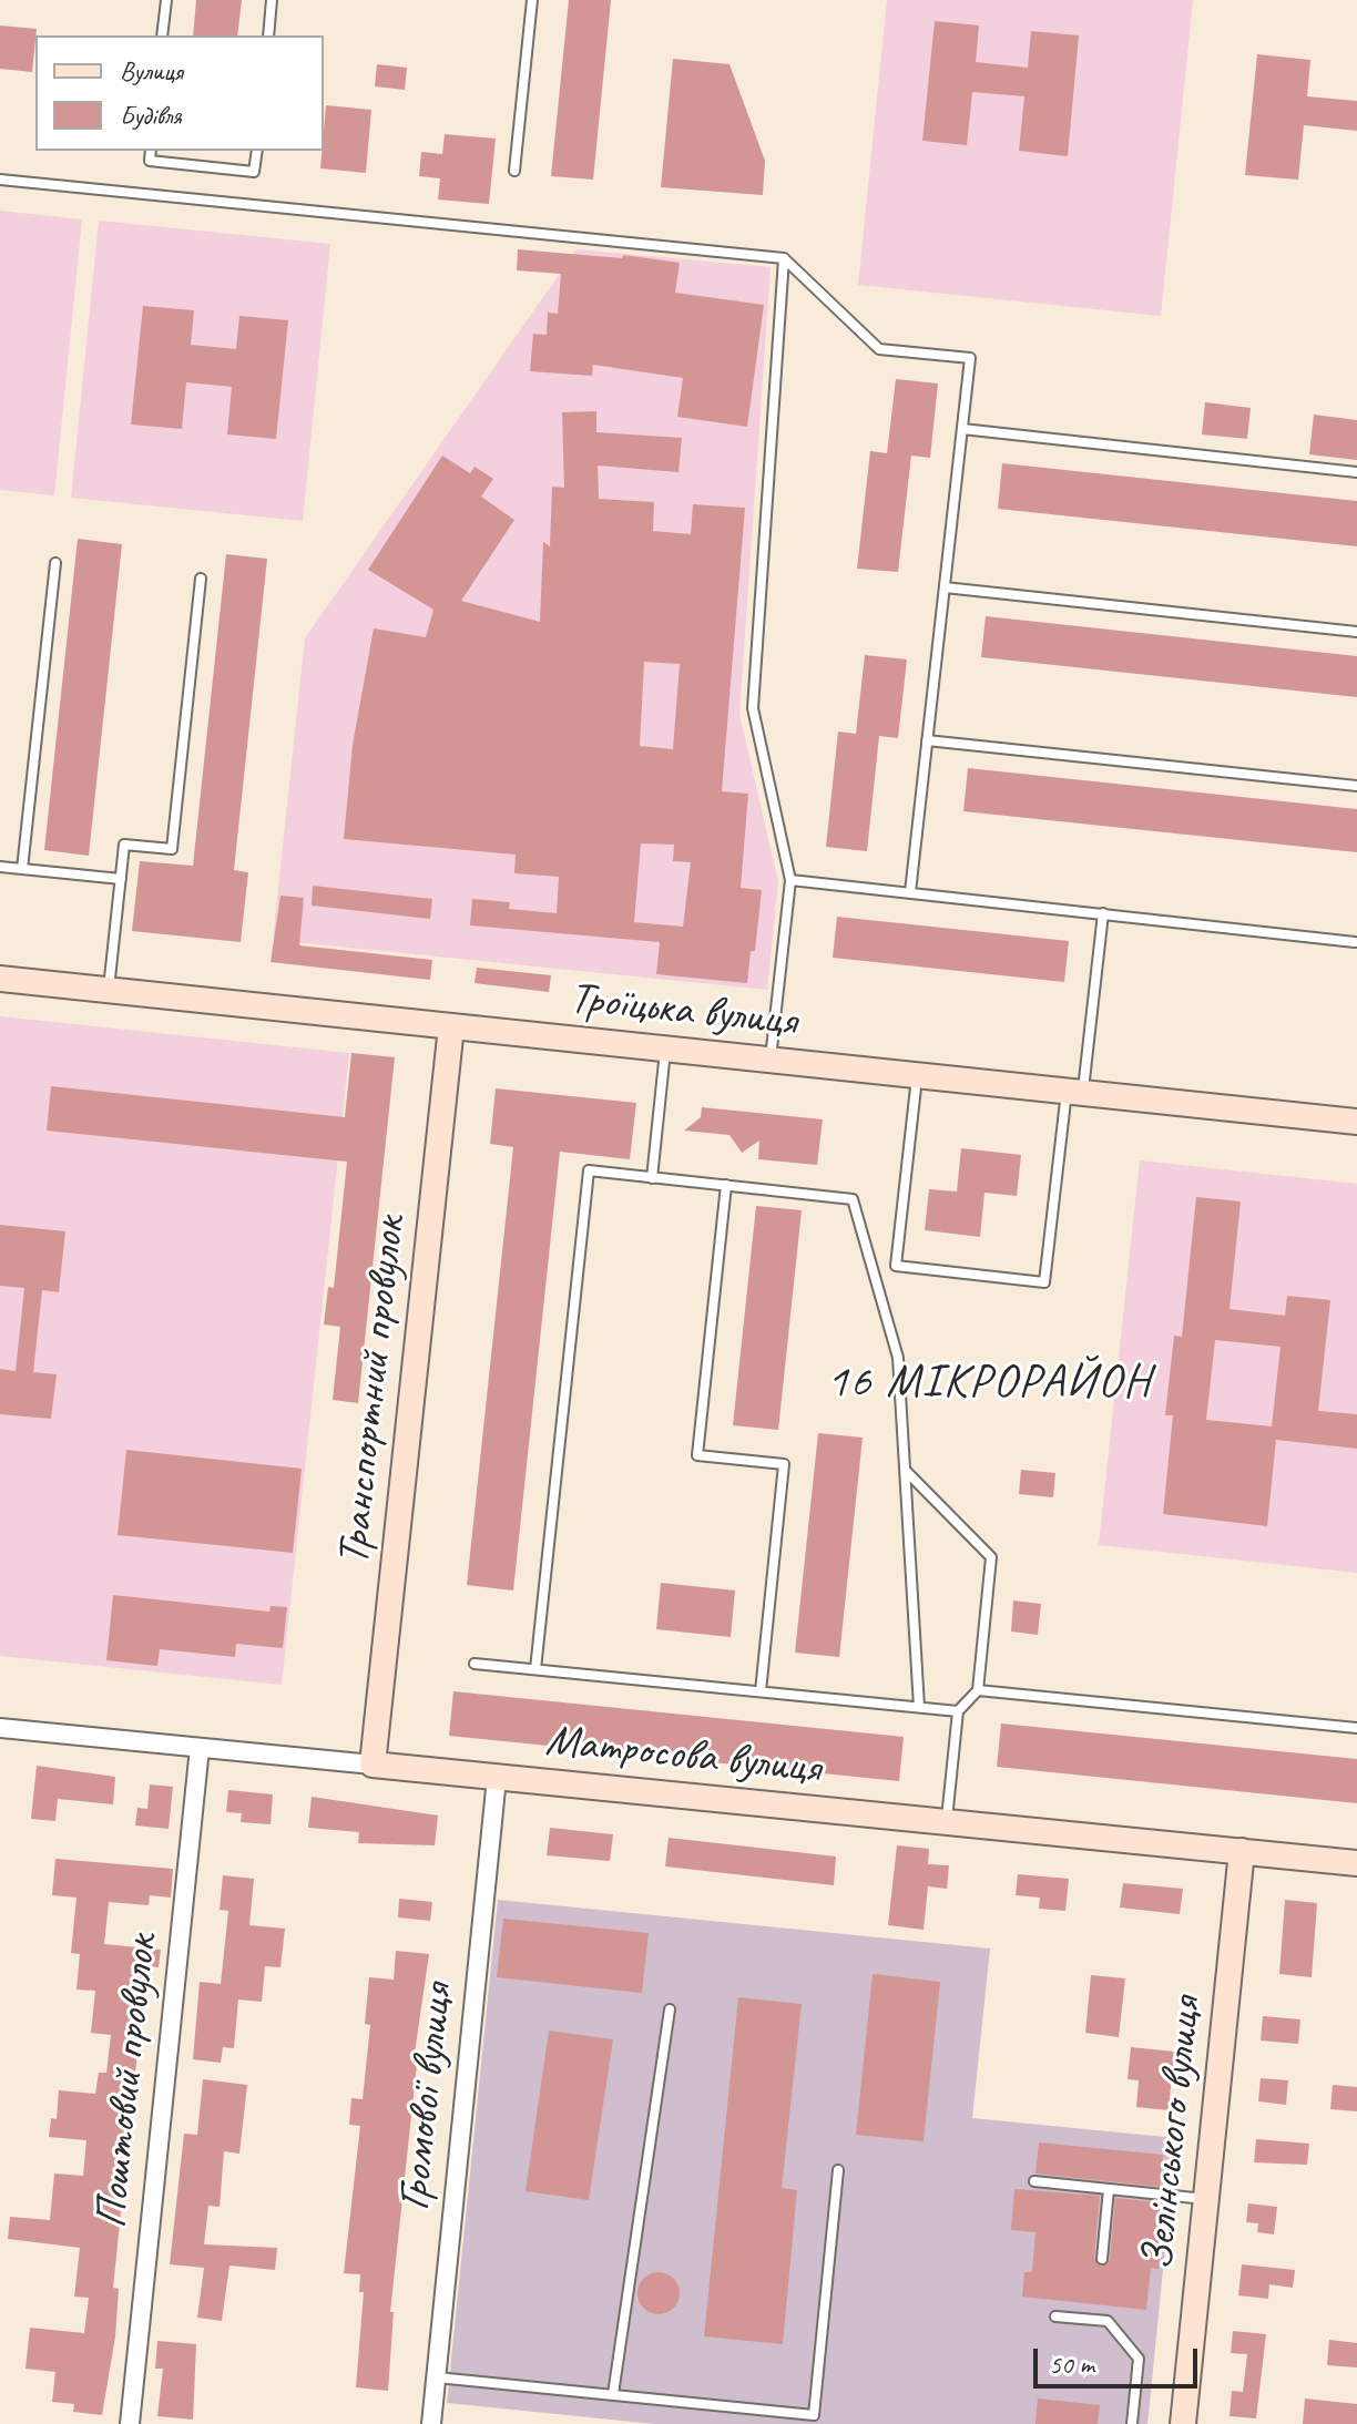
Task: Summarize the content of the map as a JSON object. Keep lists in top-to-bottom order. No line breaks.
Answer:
{"streets":{"street":["Троїцька вулиця","Транспортний провулок","Матросова вулиця","Поштовий провулок","Громової вулиця","Зелінського вулиця"]},"crossings":[["Троїцька вулиця","Транспортний провулок"],["Транспортний провулок","Матросова вулиця"],["Матросова вулиця","Поштовий провулок"],["Матросова вулиця","Громової вулиця"],["Матросова вулиця","Зелінського вулиця"]],"districts":["16 МІКРОРАЙОН"],"legend":["Вулиця","Будівля"],"scale_bar":"50 m"}
